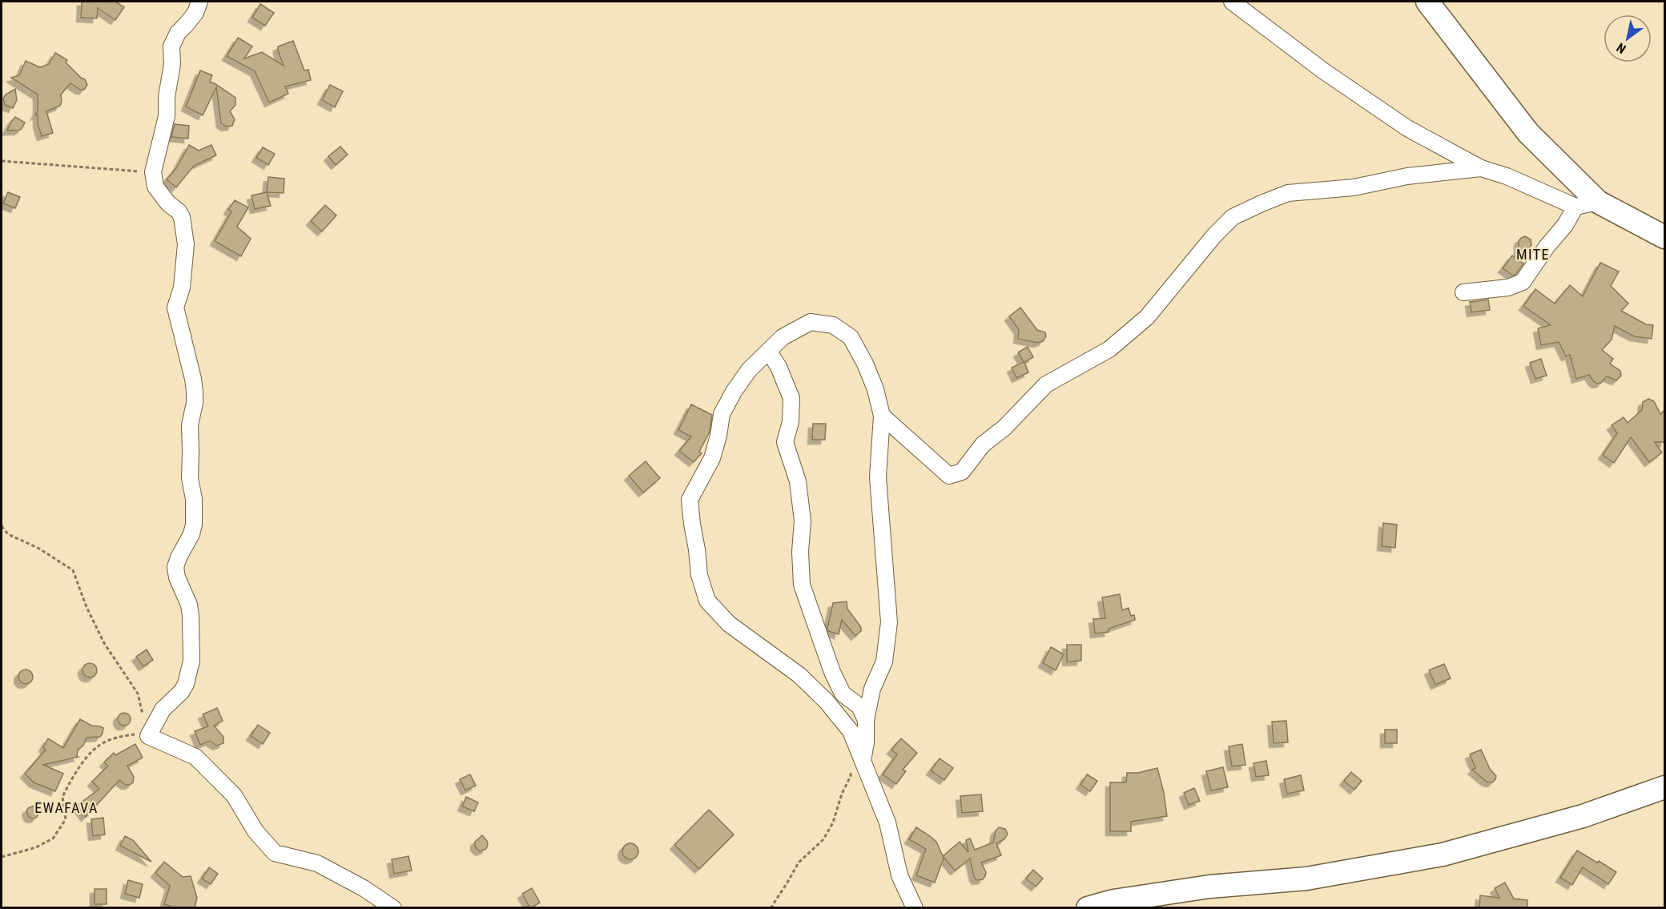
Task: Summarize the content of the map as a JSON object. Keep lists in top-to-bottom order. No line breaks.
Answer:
{"districts":["MITE","EWAFAVA"],"north":"bottom left"}
